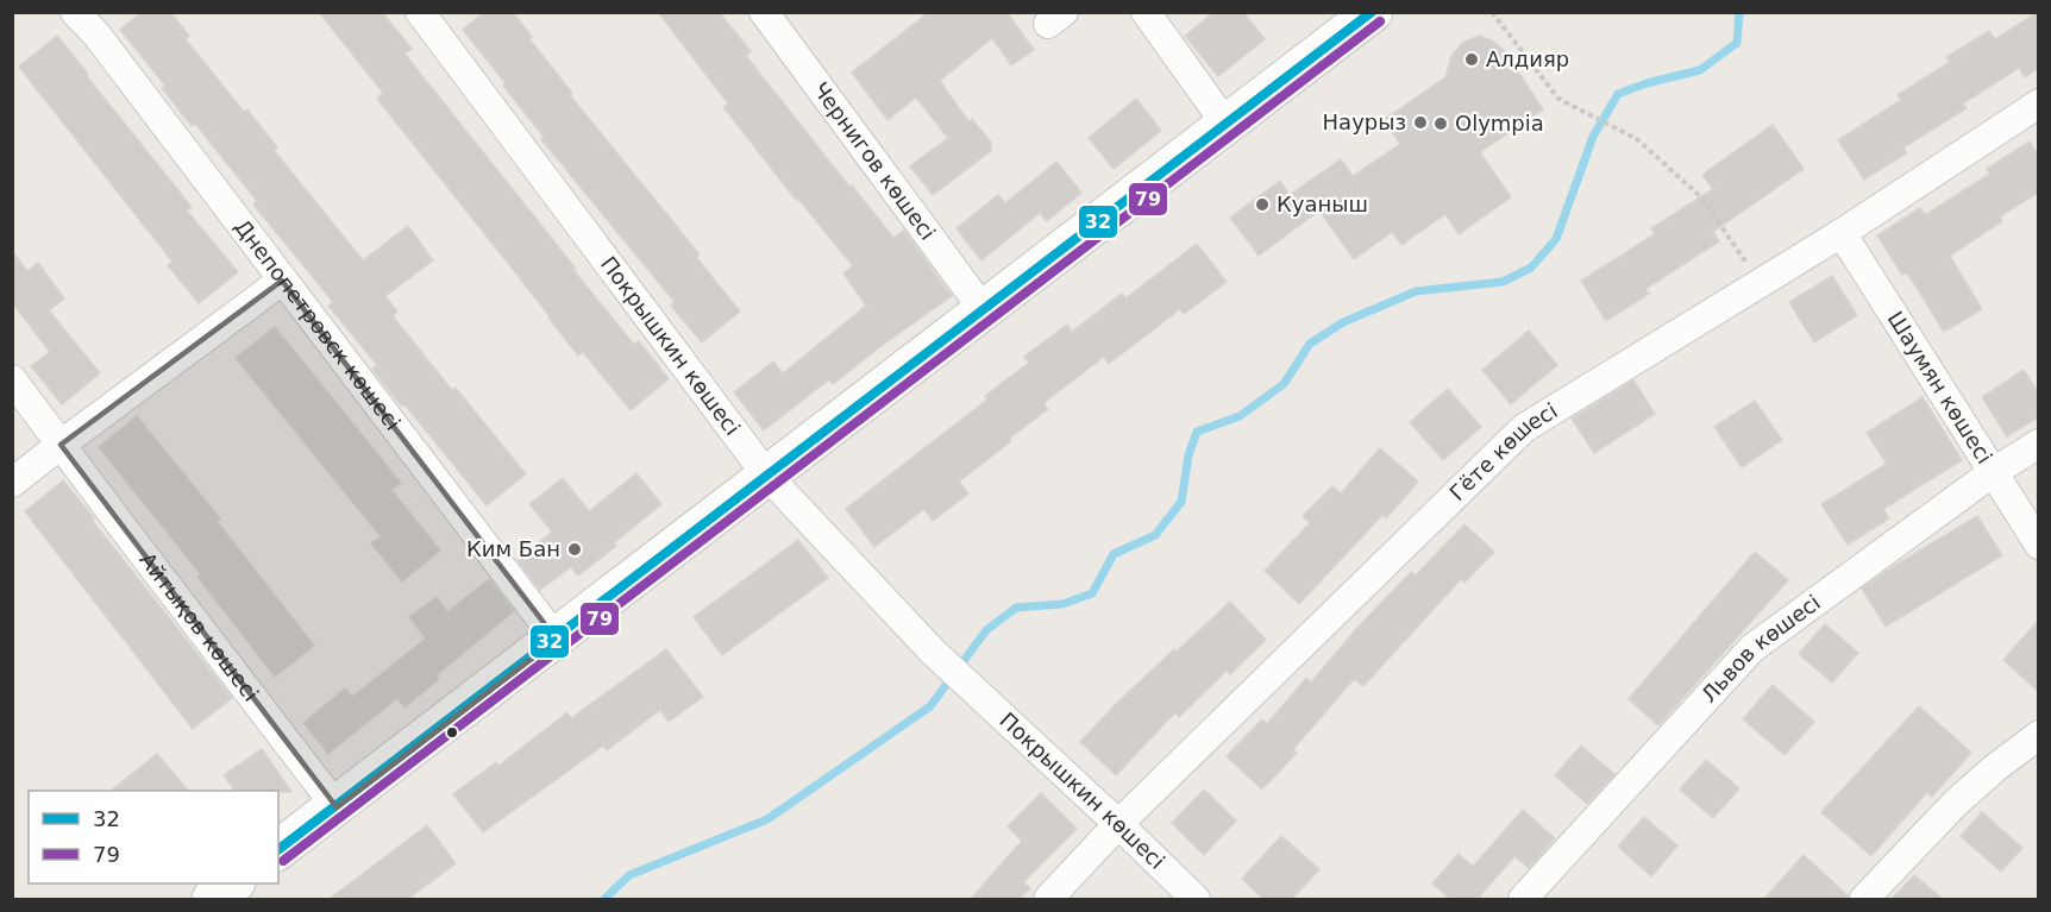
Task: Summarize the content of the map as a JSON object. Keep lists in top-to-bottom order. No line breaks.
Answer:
{"streets":{"street":["Чернигов көшесі","Днепопетровск көшесі","Покрышкин көшесі","Шаумян көшесі","Гёте көшесі","Айтықов көшесі","Львов көшесі"]},"crossings":[["Покрышкин көшесі","Гёте көшесі"],["Шаумян көшесі","Гёте көшесі"],["Шаумян көшесі","Львов көшесі"]],"places":["Алдияр","Наурыз","Olympia","Куаныш","Ким Бан"],"lines":["transit line 32","transit line 79"],"legend":["32","79"]}
